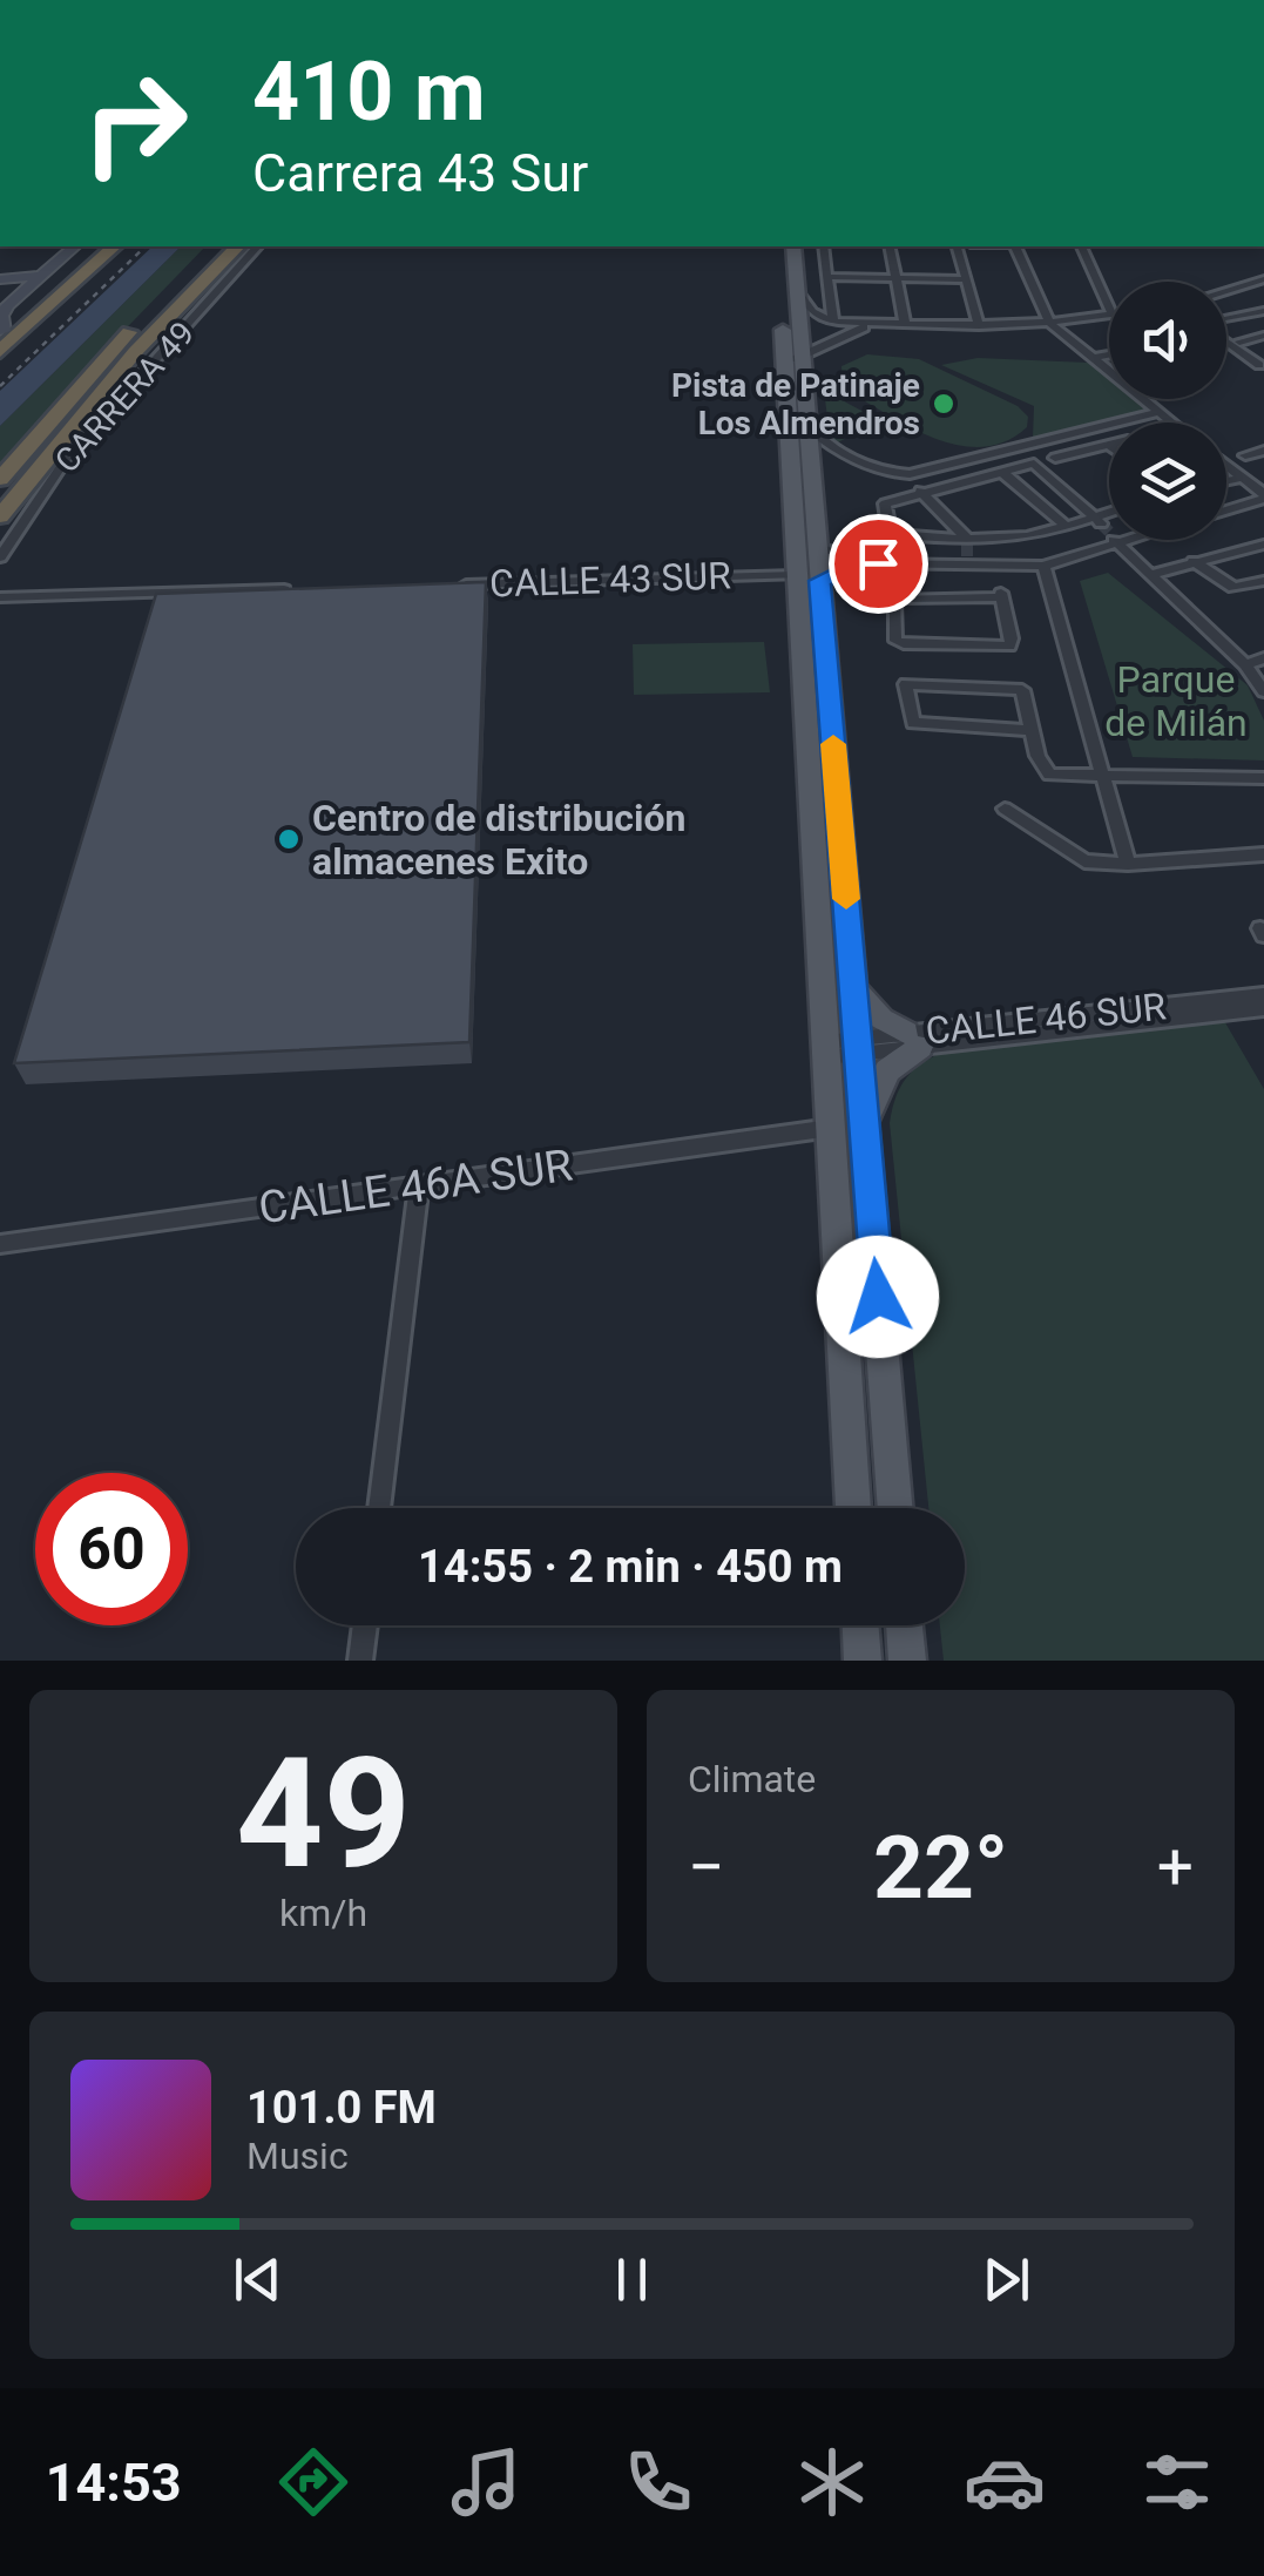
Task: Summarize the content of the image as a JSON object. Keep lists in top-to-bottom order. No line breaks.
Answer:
{"streets":{"street":["CARRERA 49","CALLE 43 SUR","CALLE 46 SUR","CALLE 46A SUR"]},"parks":["Parque de Milán"],"places":["Pista de Patinaje Los Almendros","Centro de distribución almacenes Exito"],"page":{"turn":["410 m","Carrera 43 Sur"],"limit":"60","trip":"14:55 · 2 min · 450 m","tile":[["49","km/h"],"Climate"],"heat":["−","22°","+"],"song":["101.0 FM","Music"],"tabs":"14:53"}}
